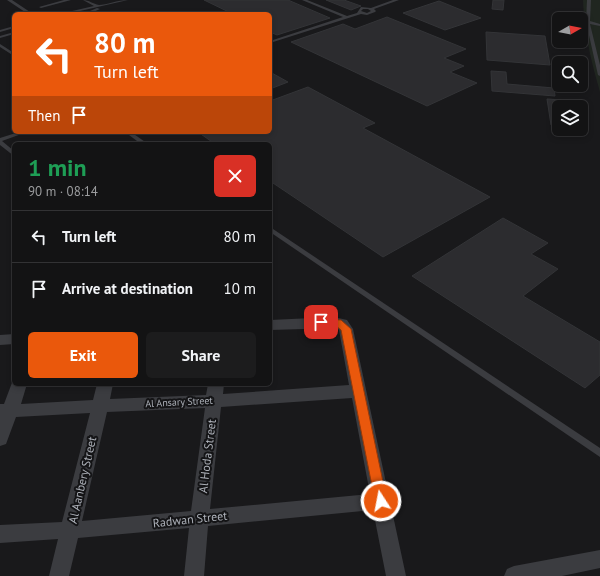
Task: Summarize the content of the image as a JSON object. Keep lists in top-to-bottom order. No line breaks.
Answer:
{"streets":{"street":["Al Ansary Street","Al Hoda Street","Al Aanbery Street","Radwan Street"]},"crossings":[["Al Ansary Street","Al Hoda Street"],["Al Ansary Street","Al Aanbery Street"],["Al Hoda Street","Radwan Street"],["Al Aanbery Street","Radwan Street"]],"north":"right","page":{"turn":["80 m","Turn left"],"then":"Then","heading":["1 min","90 m · 08:14"],"list":[{"name":"Turn left","value":"80 m"},{"name":"Arrive at destination","value":"10 m"}],"buttons":["Exit","Share"]}}
